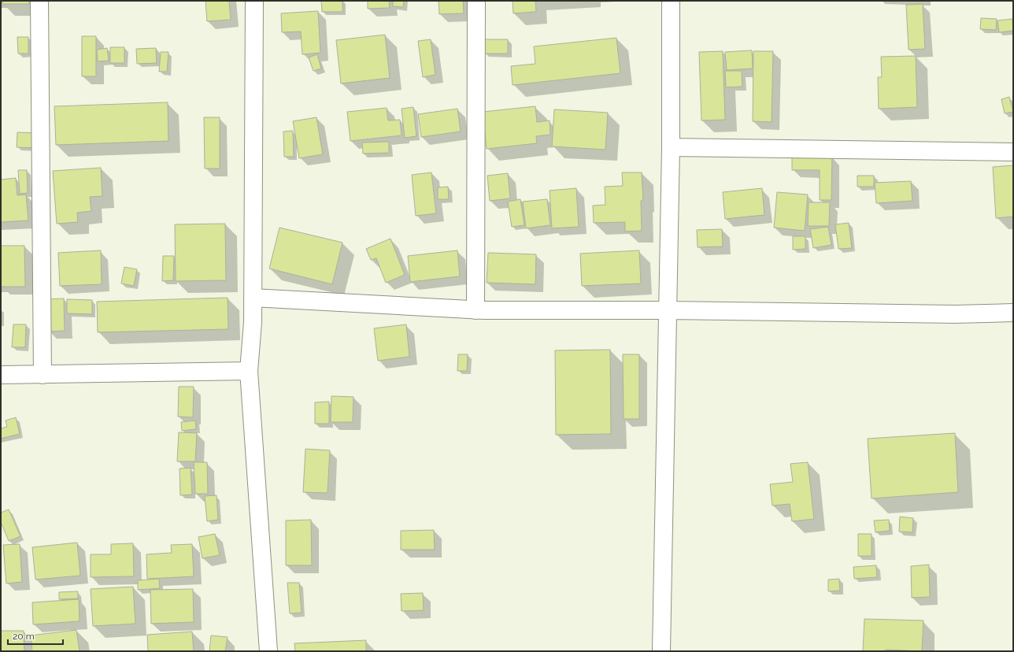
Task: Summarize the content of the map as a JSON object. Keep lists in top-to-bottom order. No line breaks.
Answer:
{"scale_bar":"20 m"}
